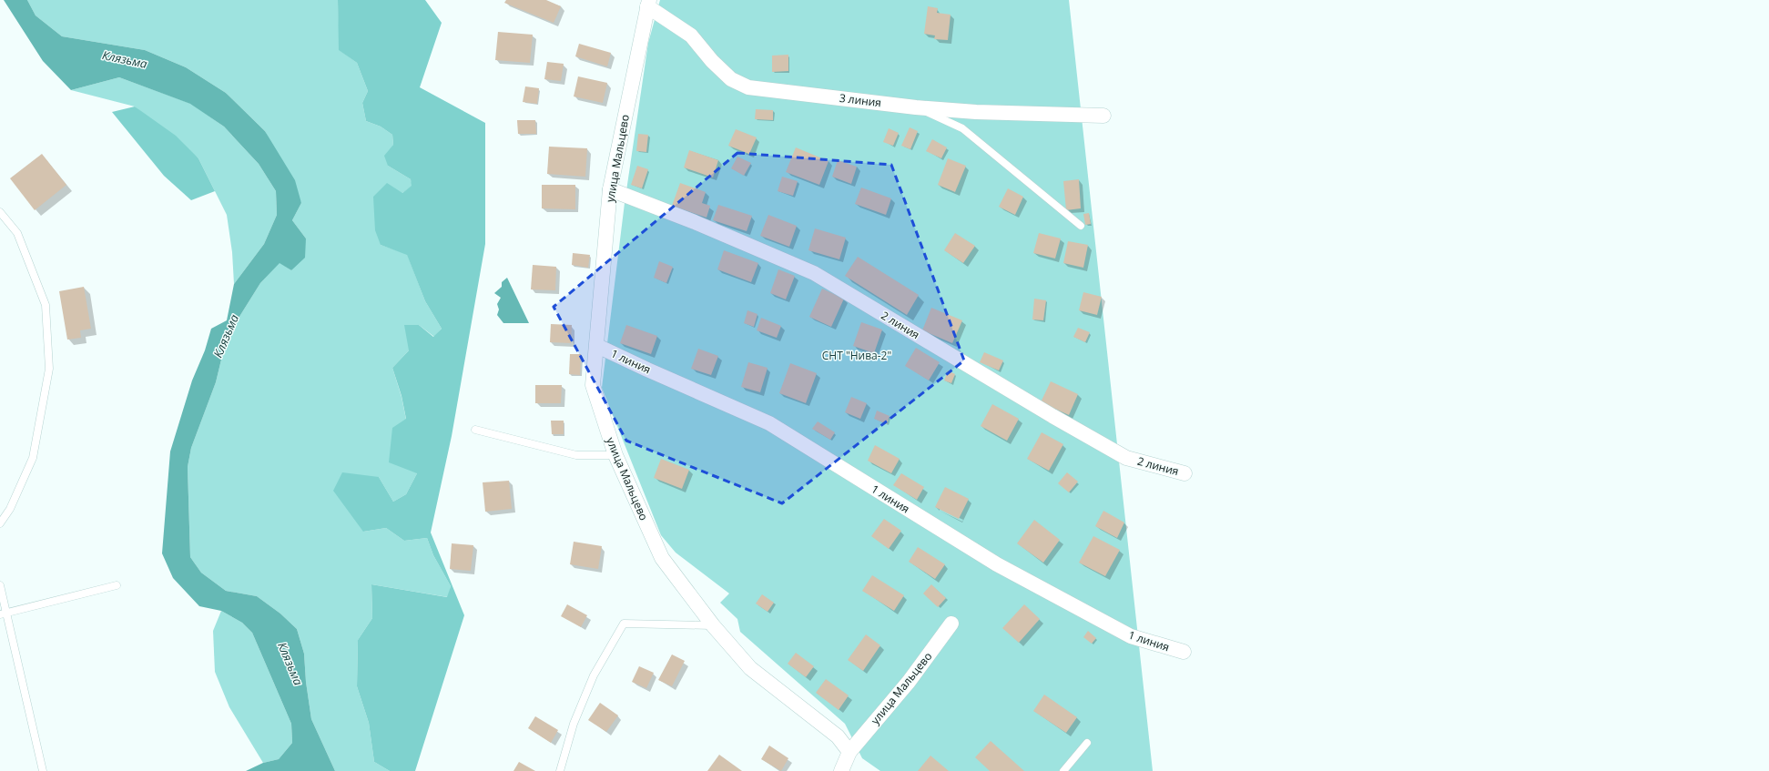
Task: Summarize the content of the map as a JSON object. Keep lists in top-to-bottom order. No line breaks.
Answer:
{"streets":{"street":["3 линия","улица Мальцево","2 линия","1 линия"]},"crossings":[["3 линия","улица Мальцево"],["улица Мальцево","2 линия"],["улица Мальцево","1 линия"]],"water":["Клязьма"],"parks":["СНТ \"Нива-2\""]}
